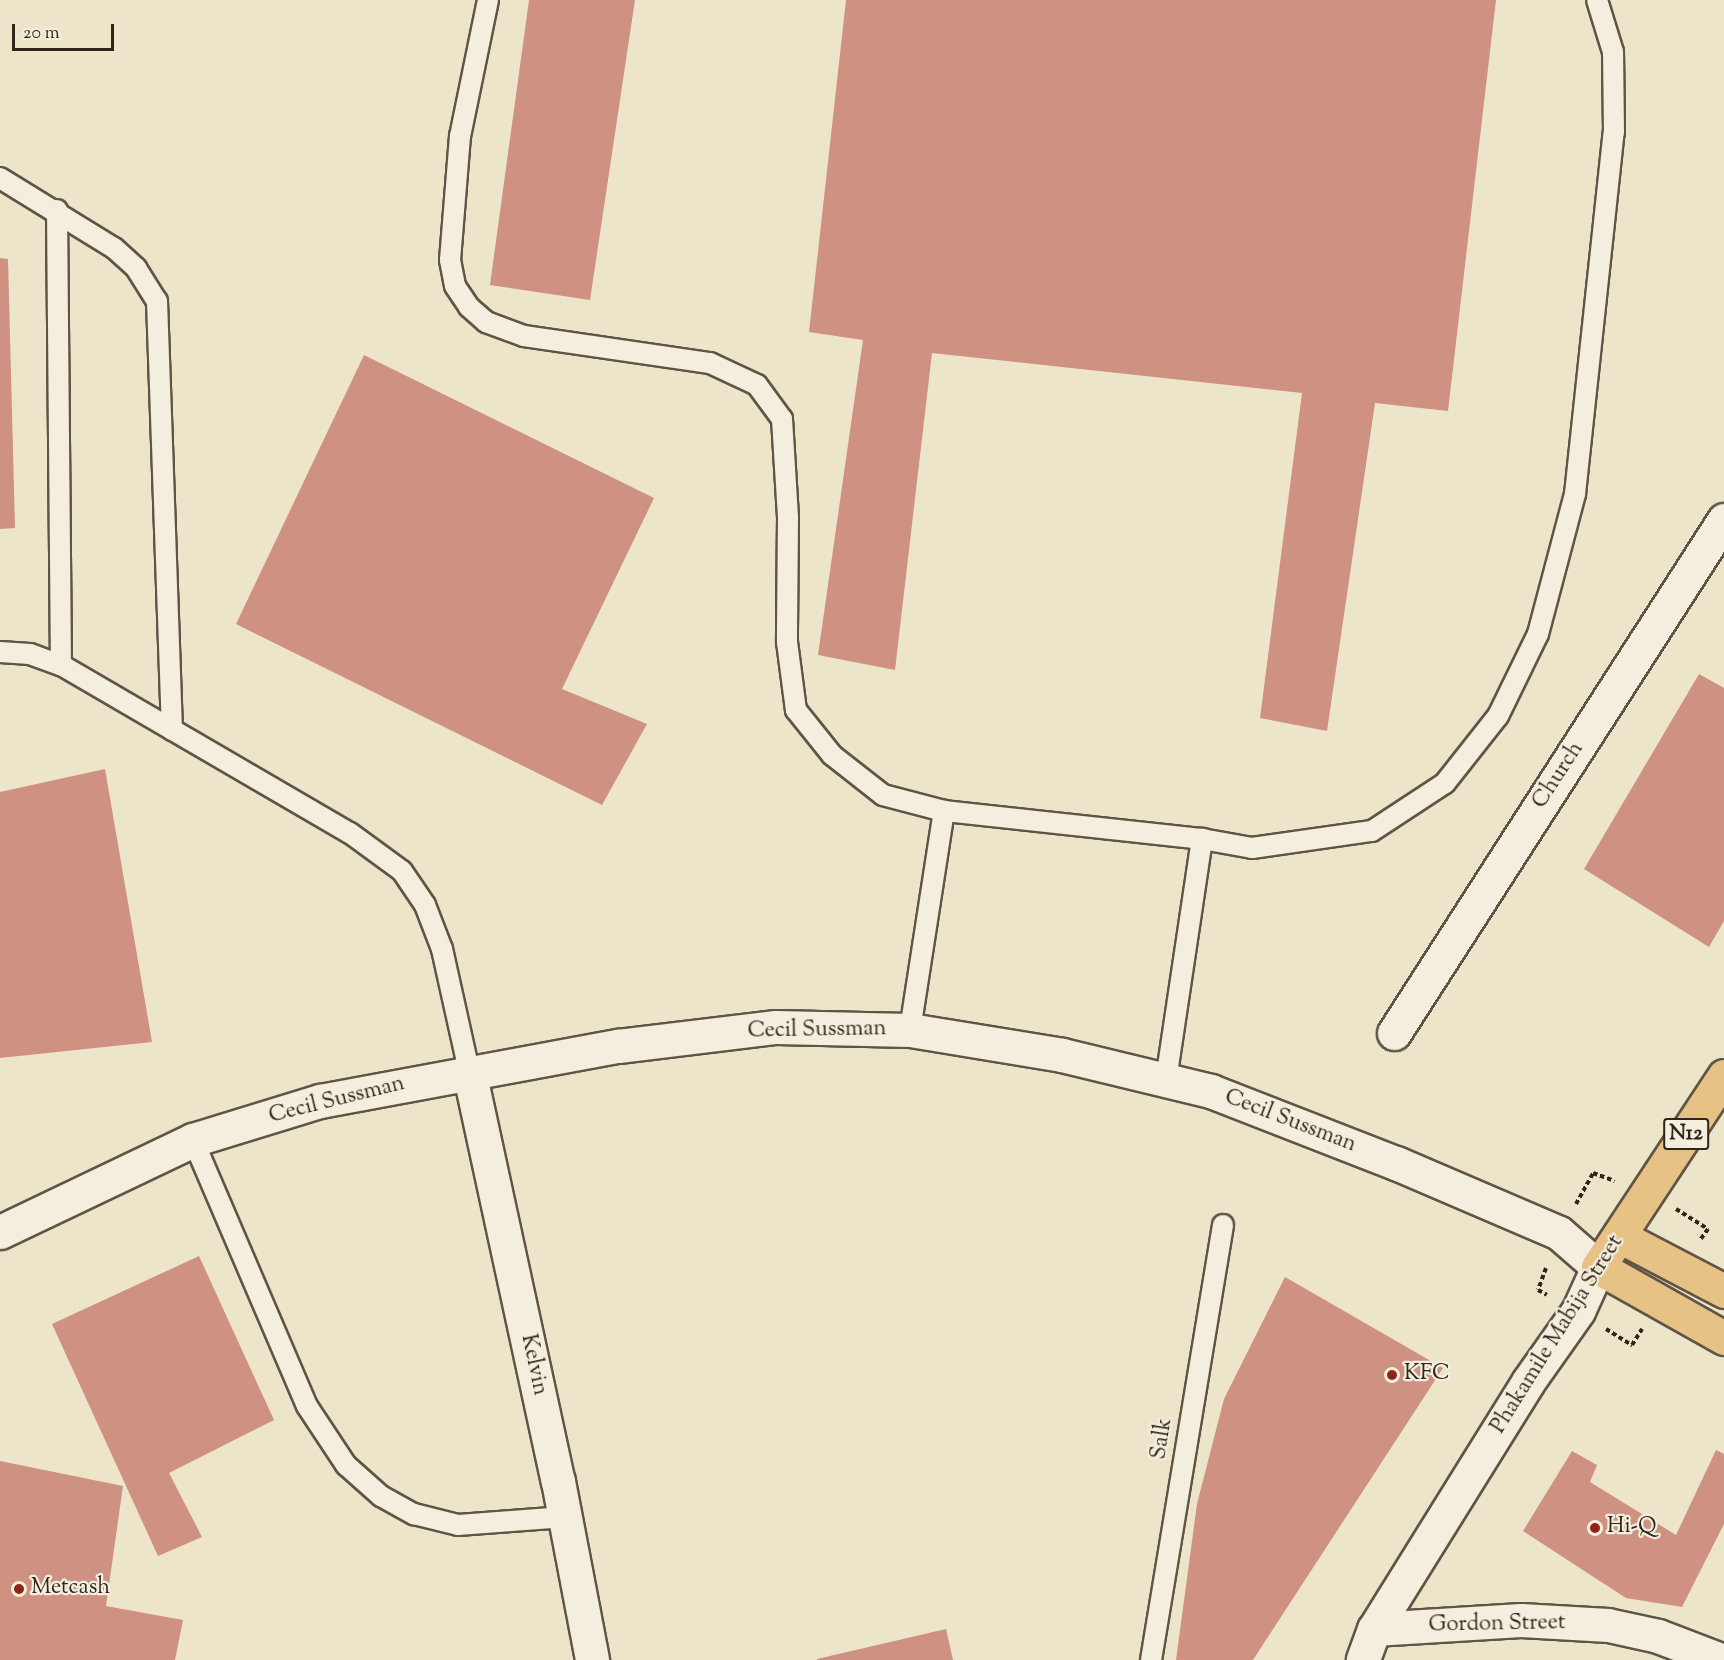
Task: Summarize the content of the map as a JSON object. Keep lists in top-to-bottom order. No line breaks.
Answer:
{"streets":{"highway":["N12","Phakamile Mabija Street"],"street":["Church","Cecil Sussman","Kelvin","Gordon Street"],"lane":["Salk"]},"crossings":[["Cecil Sussman","Phakamile Mabija Street"],["Cecil Sussman","Kelvin"],["Phakamile Mabija Street","Gordon Street"]],"places":["KFC","Hi-Q","Metcash"],"scale_bar":"20 m"}
